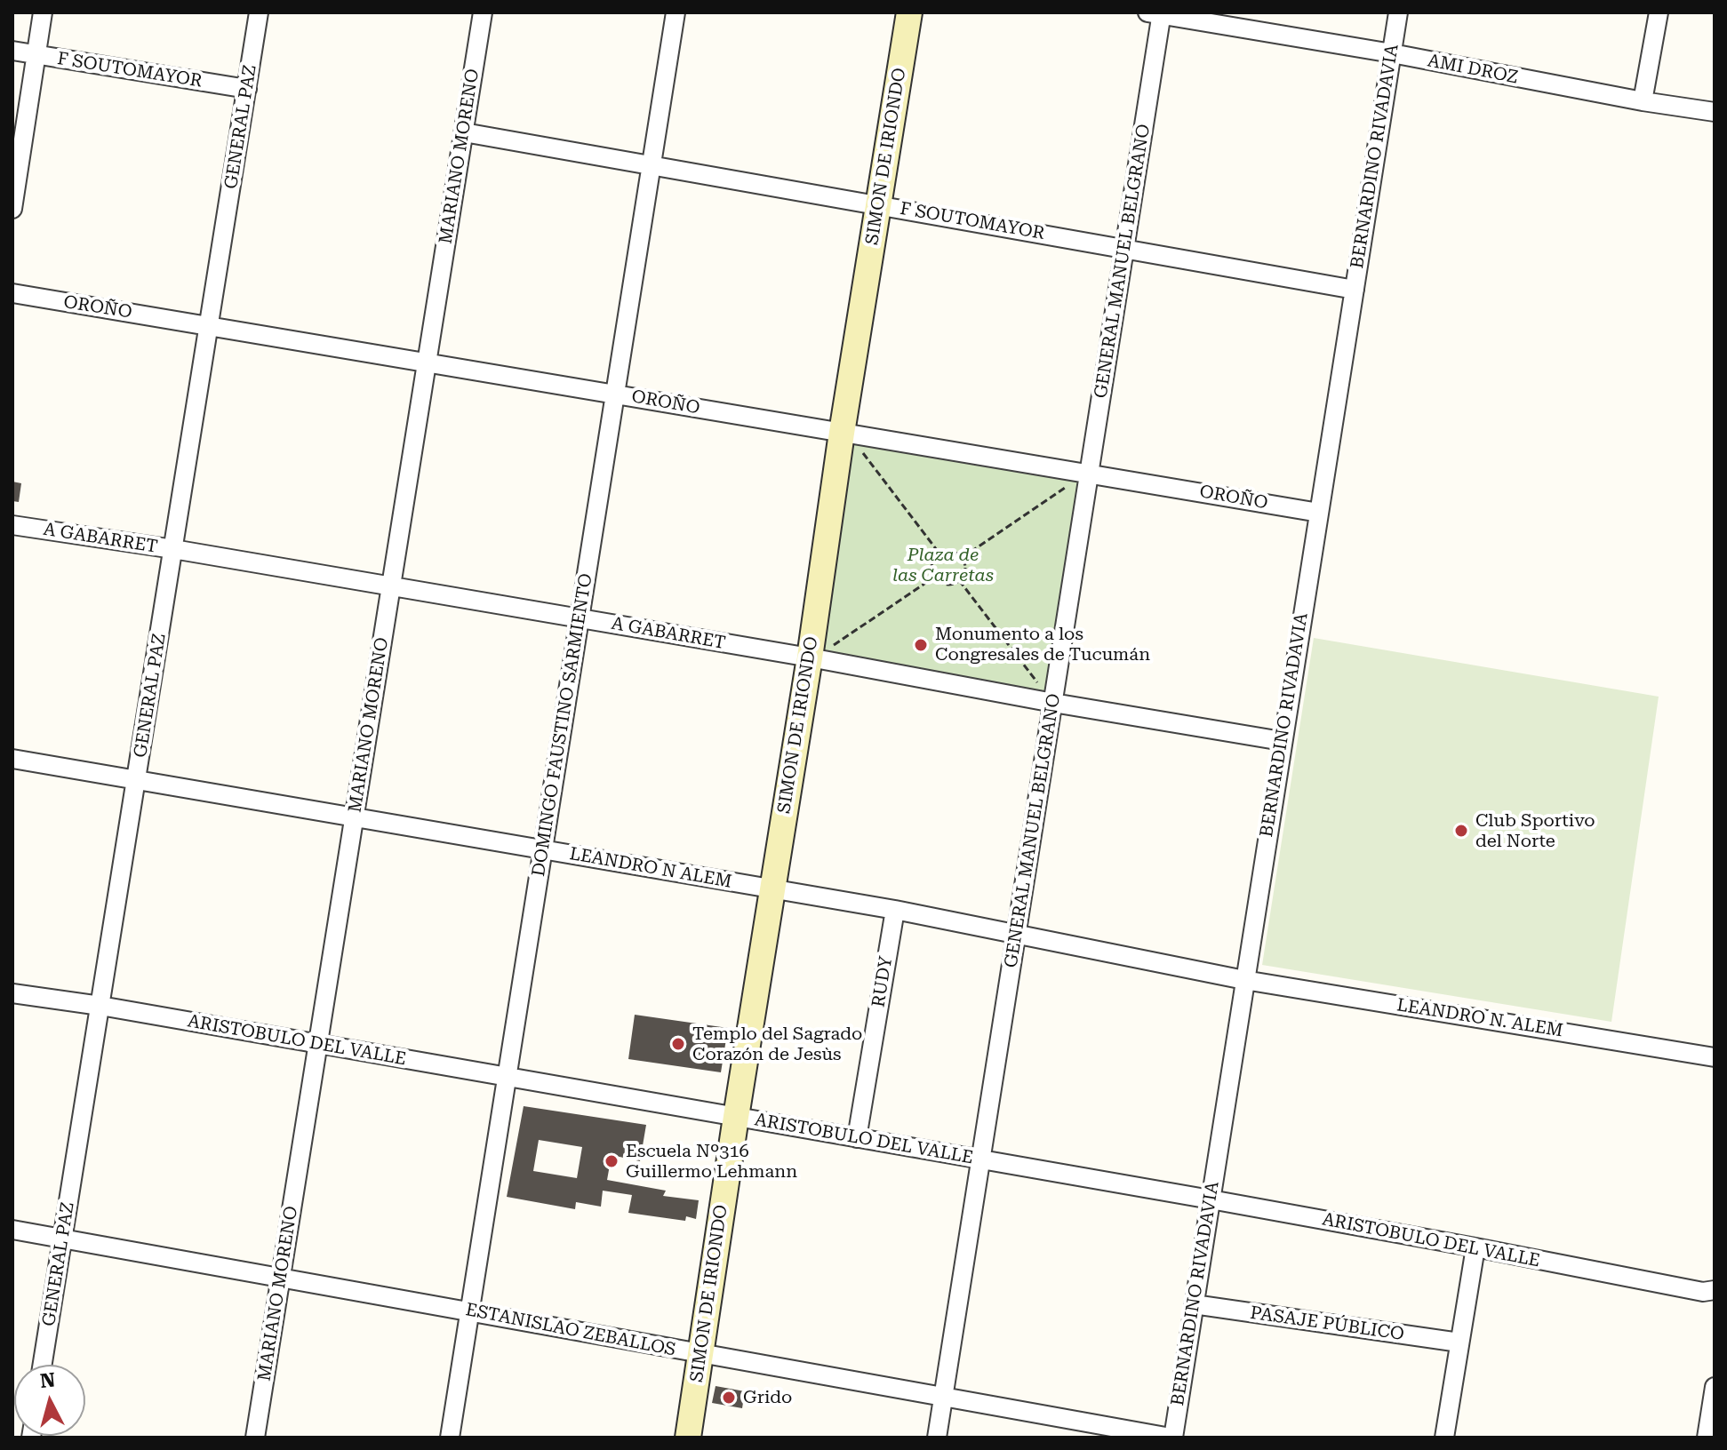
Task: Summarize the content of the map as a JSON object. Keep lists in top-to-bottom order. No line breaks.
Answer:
{"streets":{"main road":["SIMON DE IRIONDO"],"street":["AMI DROZ","F SOUTOMAYOR","GENERAL PAZ","MARIANO MORENO","BERNARDINO RIVADAVIA","GENERAL MANUEL BELGRANO","OROÑO","A GABARRET","DOMINGO FAUSTINO SARMIENTO","LEANDRO N ALEM","RUDY","LEANDRO N. ALEM","ARISTOBULO DEL VALLE","PASAJE PÚBLICO","ESTANISLAO ZEBALLOS"]},"crossings":[["AMI DROZ","BERNARDINO RIVADAVIA"],["AMI DROZ","GENERAL MANUEL BELGRANO"],["F SOUTOMAYOR","GENERAL PAZ"],["F SOUTOMAYOR","MARIANO MORENO"],["F SOUTOMAYOR","SIMON DE IRIONDO"],["F SOUTOMAYOR","BERNARDINO RIVADAVIA"],["F SOUTOMAYOR","GENERAL MANUEL BELGRANO"],["F SOUTOMAYOR","DOMINGO FAUSTINO SARMIENTO"],["GENERAL PAZ","OROÑO"],["GENERAL PAZ","A GABARRET"],["GENERAL PAZ","LEANDRO N ALEM"],["GENERAL PAZ","ARISTOBULO DEL VALLE"],["GENERAL PAZ","ESTANISLAO ZEBALLOS"],["MARIANO MORENO","OROÑO"],["MARIANO MORENO","A GABARRET"],["MARIANO MORENO","LEANDRO N ALEM"],["MARIANO MORENO","ARISTOBULO DEL VALLE"],["MARIANO MORENO","ESTANISLAO ZEBALLOS"],["SIMON DE IRIONDO","OROÑO"],["SIMON DE IRIONDO","A GABARRET"],["SIMON DE IRIONDO","LEANDRO N ALEM"],["SIMON DE IRIONDO","ARISTOBULO DEL VALLE"],["SIMON DE IRIONDO","ESTANISLAO ZEBALLOS"],["BERNARDINO RIVADAVIA","OROÑO"],["BERNARDINO RIVADAVIA","A GABARRET"],["BERNARDINO RIVADAVIA","LEANDRO N ALEM"],["BERNARDINO RIVADAVIA","LEANDRO N. ALEM"],["BERNARDINO RIVADAVIA","ARISTOBULO DEL VALLE"],["BERNARDINO RIVADAVIA","PASAJE PÚBLICO"],["BERNARDINO RIVADAVIA","ESTANISLAO ZEBALLOS"],["GENERAL MANUEL BELGRANO","OROÑO"],["GENERAL MANUEL BELGRANO","A GABARRET"],["GENERAL MANUEL BELGRANO","LEANDRO N ALEM"],["GENERAL MANUEL BELGRANO","ARISTOBULO DEL VALLE"],["GENERAL MANUEL BELGRANO","ESTANISLAO ZEBALLOS"],["OROÑO","DOMINGO FAUSTINO SARMIENTO"],["A GABARRET","DOMINGO FAUSTINO SARMIENTO"],["DOMINGO FAUSTINO SARMIENTO","LEANDRO N ALEM"],["DOMINGO FAUSTINO SARMIENTO","ARISTOBULO DEL VALLE"],["DOMINGO FAUSTINO SARMIENTO","ESTANISLAO ZEBALLOS"],["LEANDRO N ALEM","RUDY"],["LEANDRO N ALEM","LEANDRO N. ALEM"],["RUDY","ARISTOBULO DEL VALLE"]],"parks":["Plaza de las Carretas"],"places":["Monumento a los Congresales de Tucumán","Club Sportivo del Norte","Templo del Sagrado Corazón de Jesùs","Escuela Nº316 Guillermo Lehmann","Grido"],"north":"top"}
